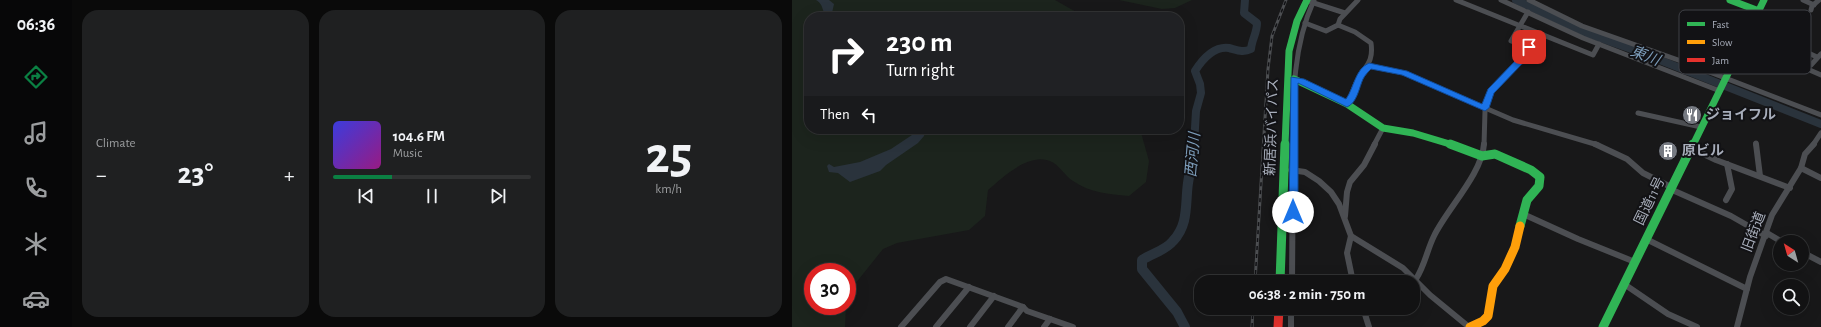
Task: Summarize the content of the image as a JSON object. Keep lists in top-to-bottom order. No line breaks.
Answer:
{"streets":{"main road":["新居浜バイパス","国道11号"],"street":["旧街道"]},"water":["東川","西河川"],"places":{"restaurant":["ジョイフル"],"building":["原ビル"]},"legend":["Fast","Slow","Jam"],"north":"top left","page":{"tabs":"06:36","tile":["Climate",["25","km/h"]],"turn":["230 m","Turn right"],"then":"Then","song":["104.6 FM","Music"],"heat":["−","23°","+"],"limit":"30","trip":"06:38 · 2 min · 750 m"}}
